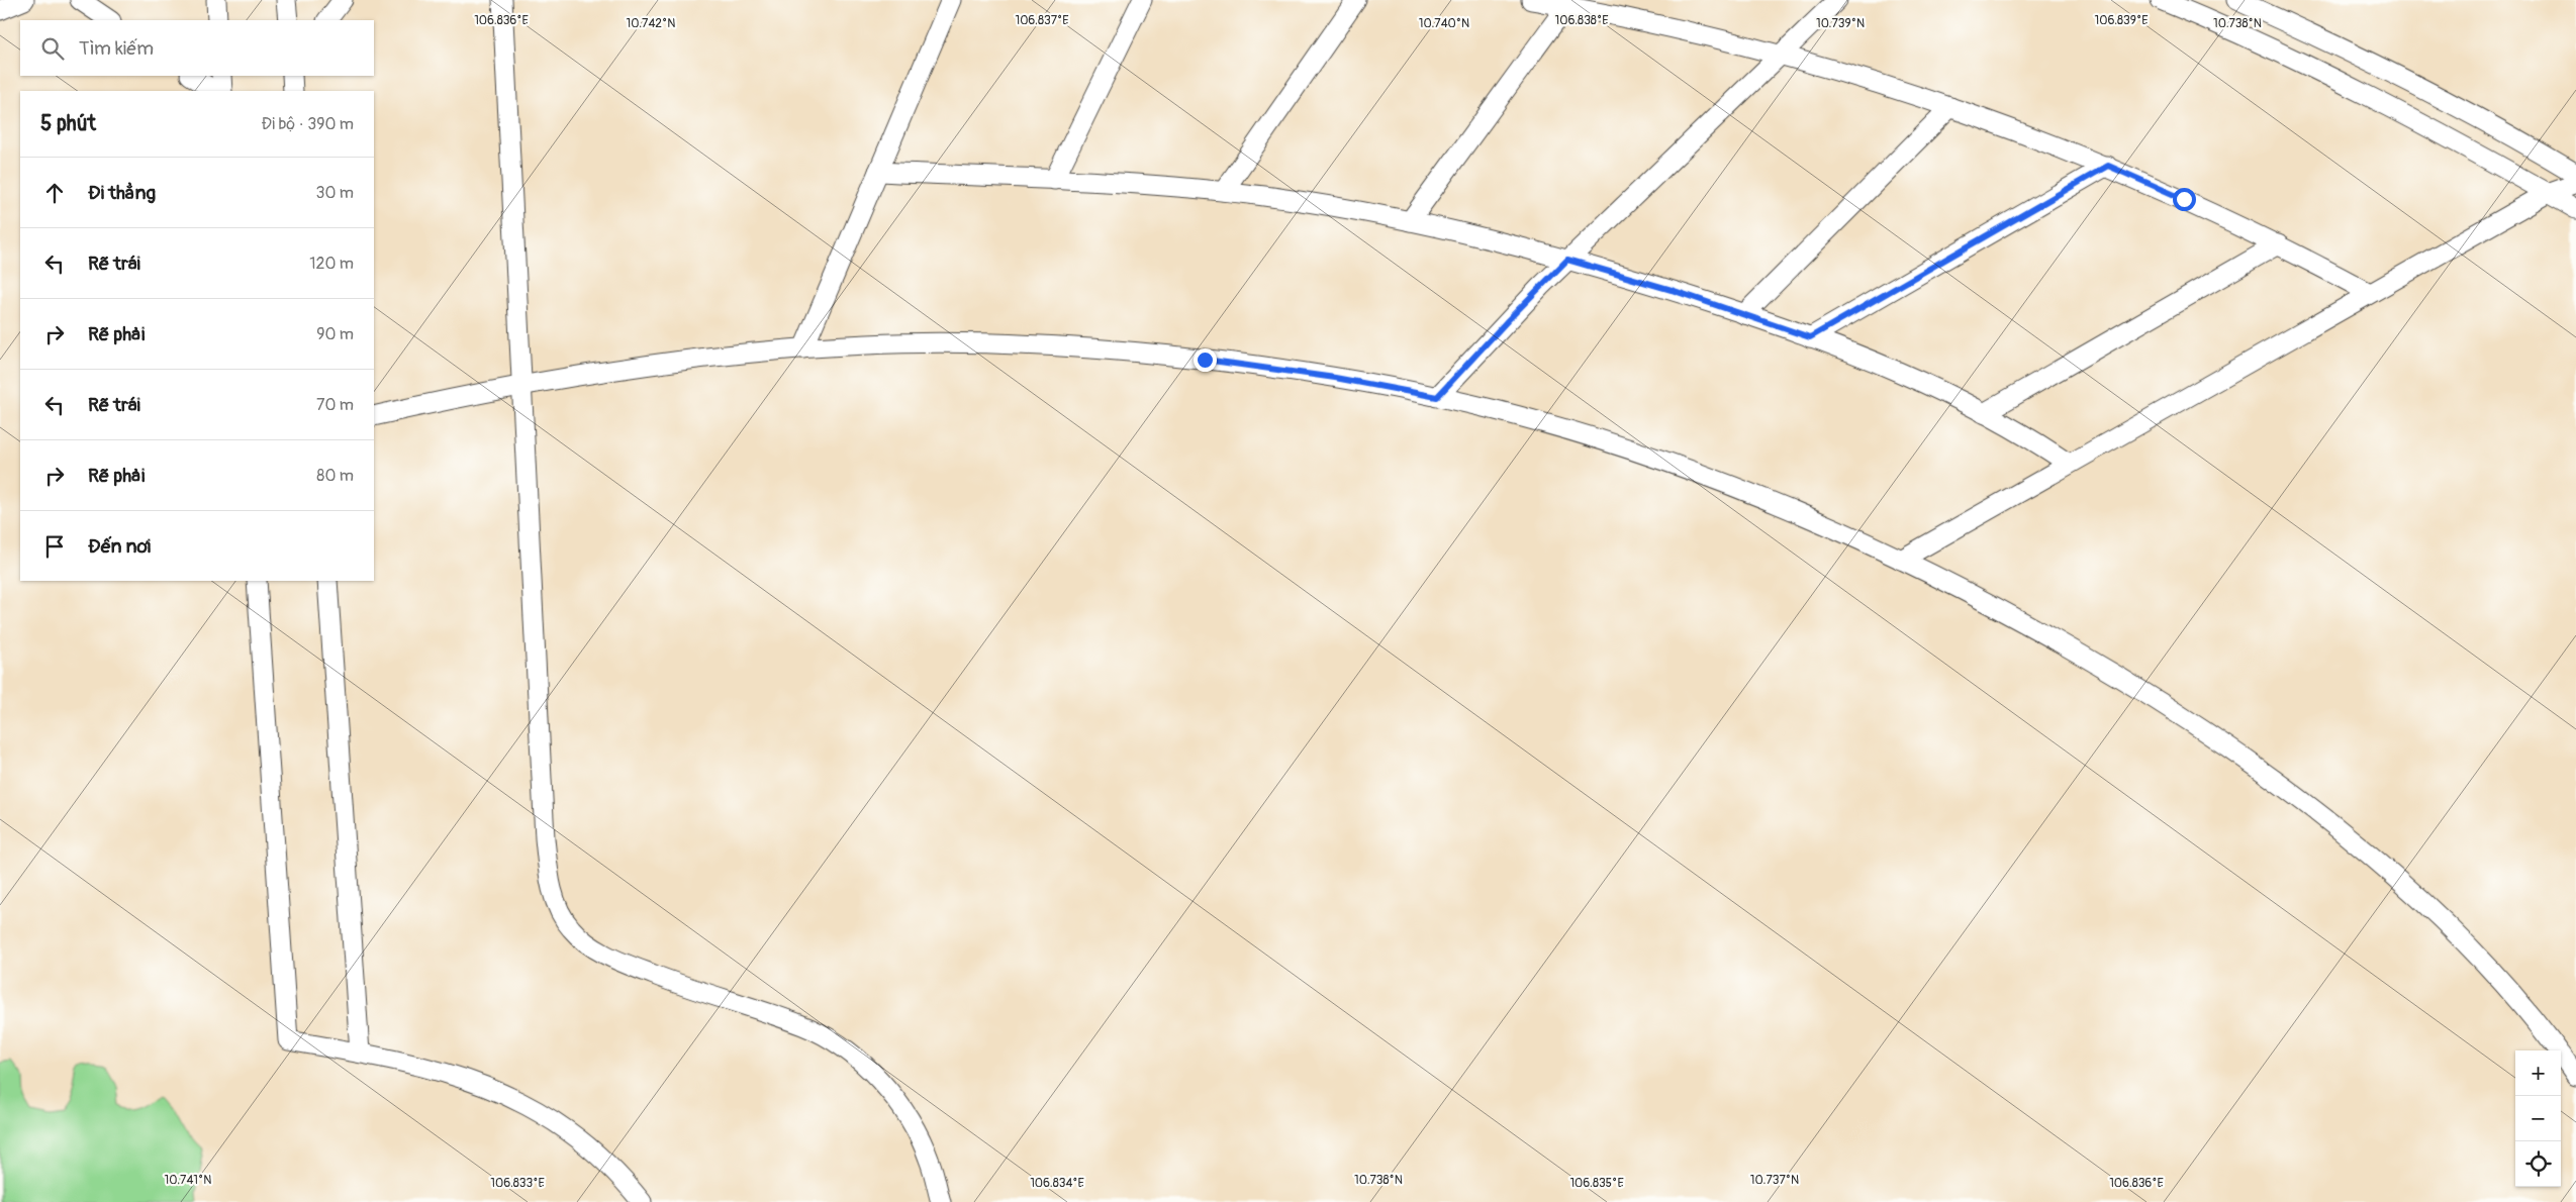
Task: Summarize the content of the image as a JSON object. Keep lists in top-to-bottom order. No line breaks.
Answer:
{"page":{"search":"Tìm kiếm","heading":["5 phút","Đi bộ · 390 m"],"list":[["Đi thẳng","30 m"],["Rẽ trái","120 m"],["Rẽ phải","90 m"],["Rẽ trái","70 m"],["Rẽ phải","80 m"],"Đến nơi"],"map_buttons":["+","−"]},"coordinates":["106.836°E","106.837°E","106.838°E","106.839°E","10.742°N","10.740°N","10.739°N","10.738°N","10.741°N","10.737°N","106.833°E","106.834°E","106.835°E"]}
